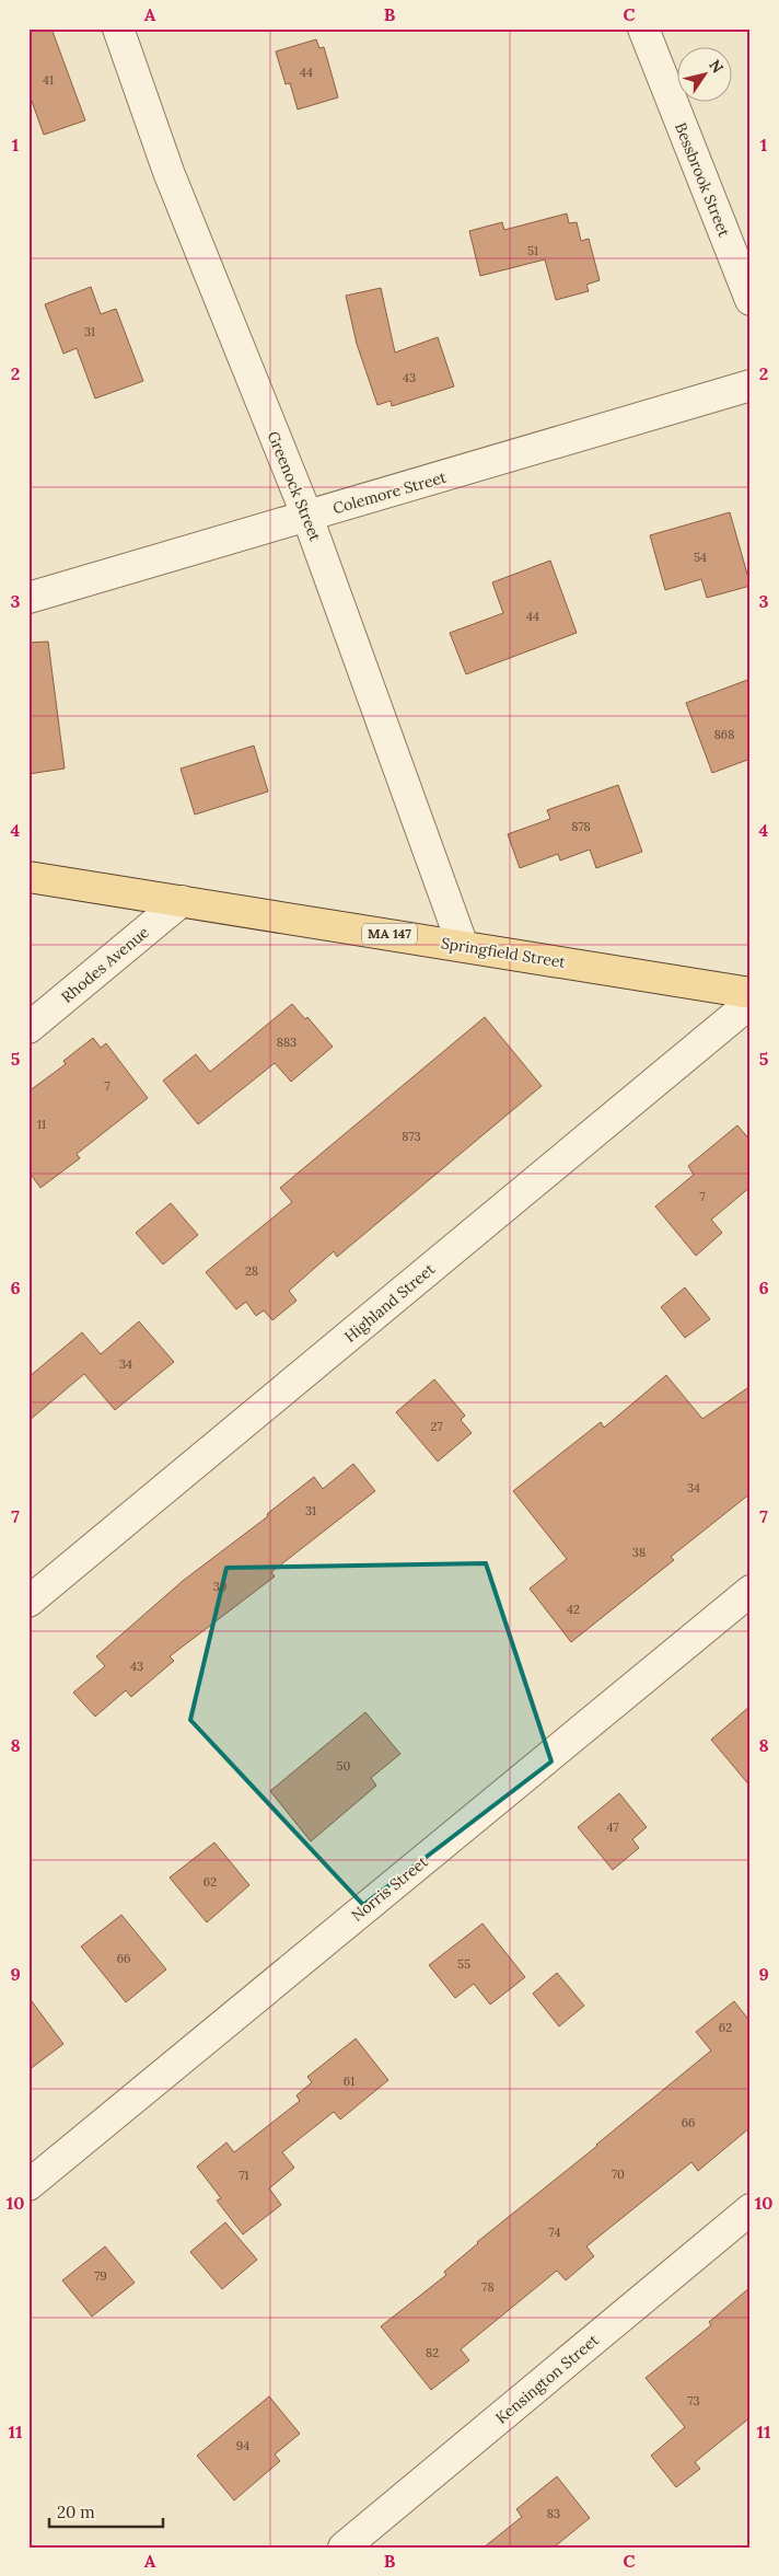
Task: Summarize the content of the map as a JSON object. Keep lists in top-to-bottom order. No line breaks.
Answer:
{"streets":{"main road":["MA 147","Springfield Street"],"street":["Bessbrook Street","Greenock Street","Colemore Street","Rhodes Avenue","Highland Street","Norris Street","Kensington Street"]},"crossings":[["Greenock Street","Colemore Street"],["Greenock Street","Springfield Street"],["Springfield Street","Rhodes Avenue"]],"house_numbers":["44","41","51","31","43","54","44","868","878","883","7","11","873","7","28","34","27","34","31","38","39","42","43","50","47","62","66","55","62","61","66","70","71","74","79","78","82","73","94","83"],"scale_bar":"20 m","north":"top right","grid":{"columns":["A","B","C"],"rows":["1","2","3","4","5","6","7","8","9","10","11"]}}
